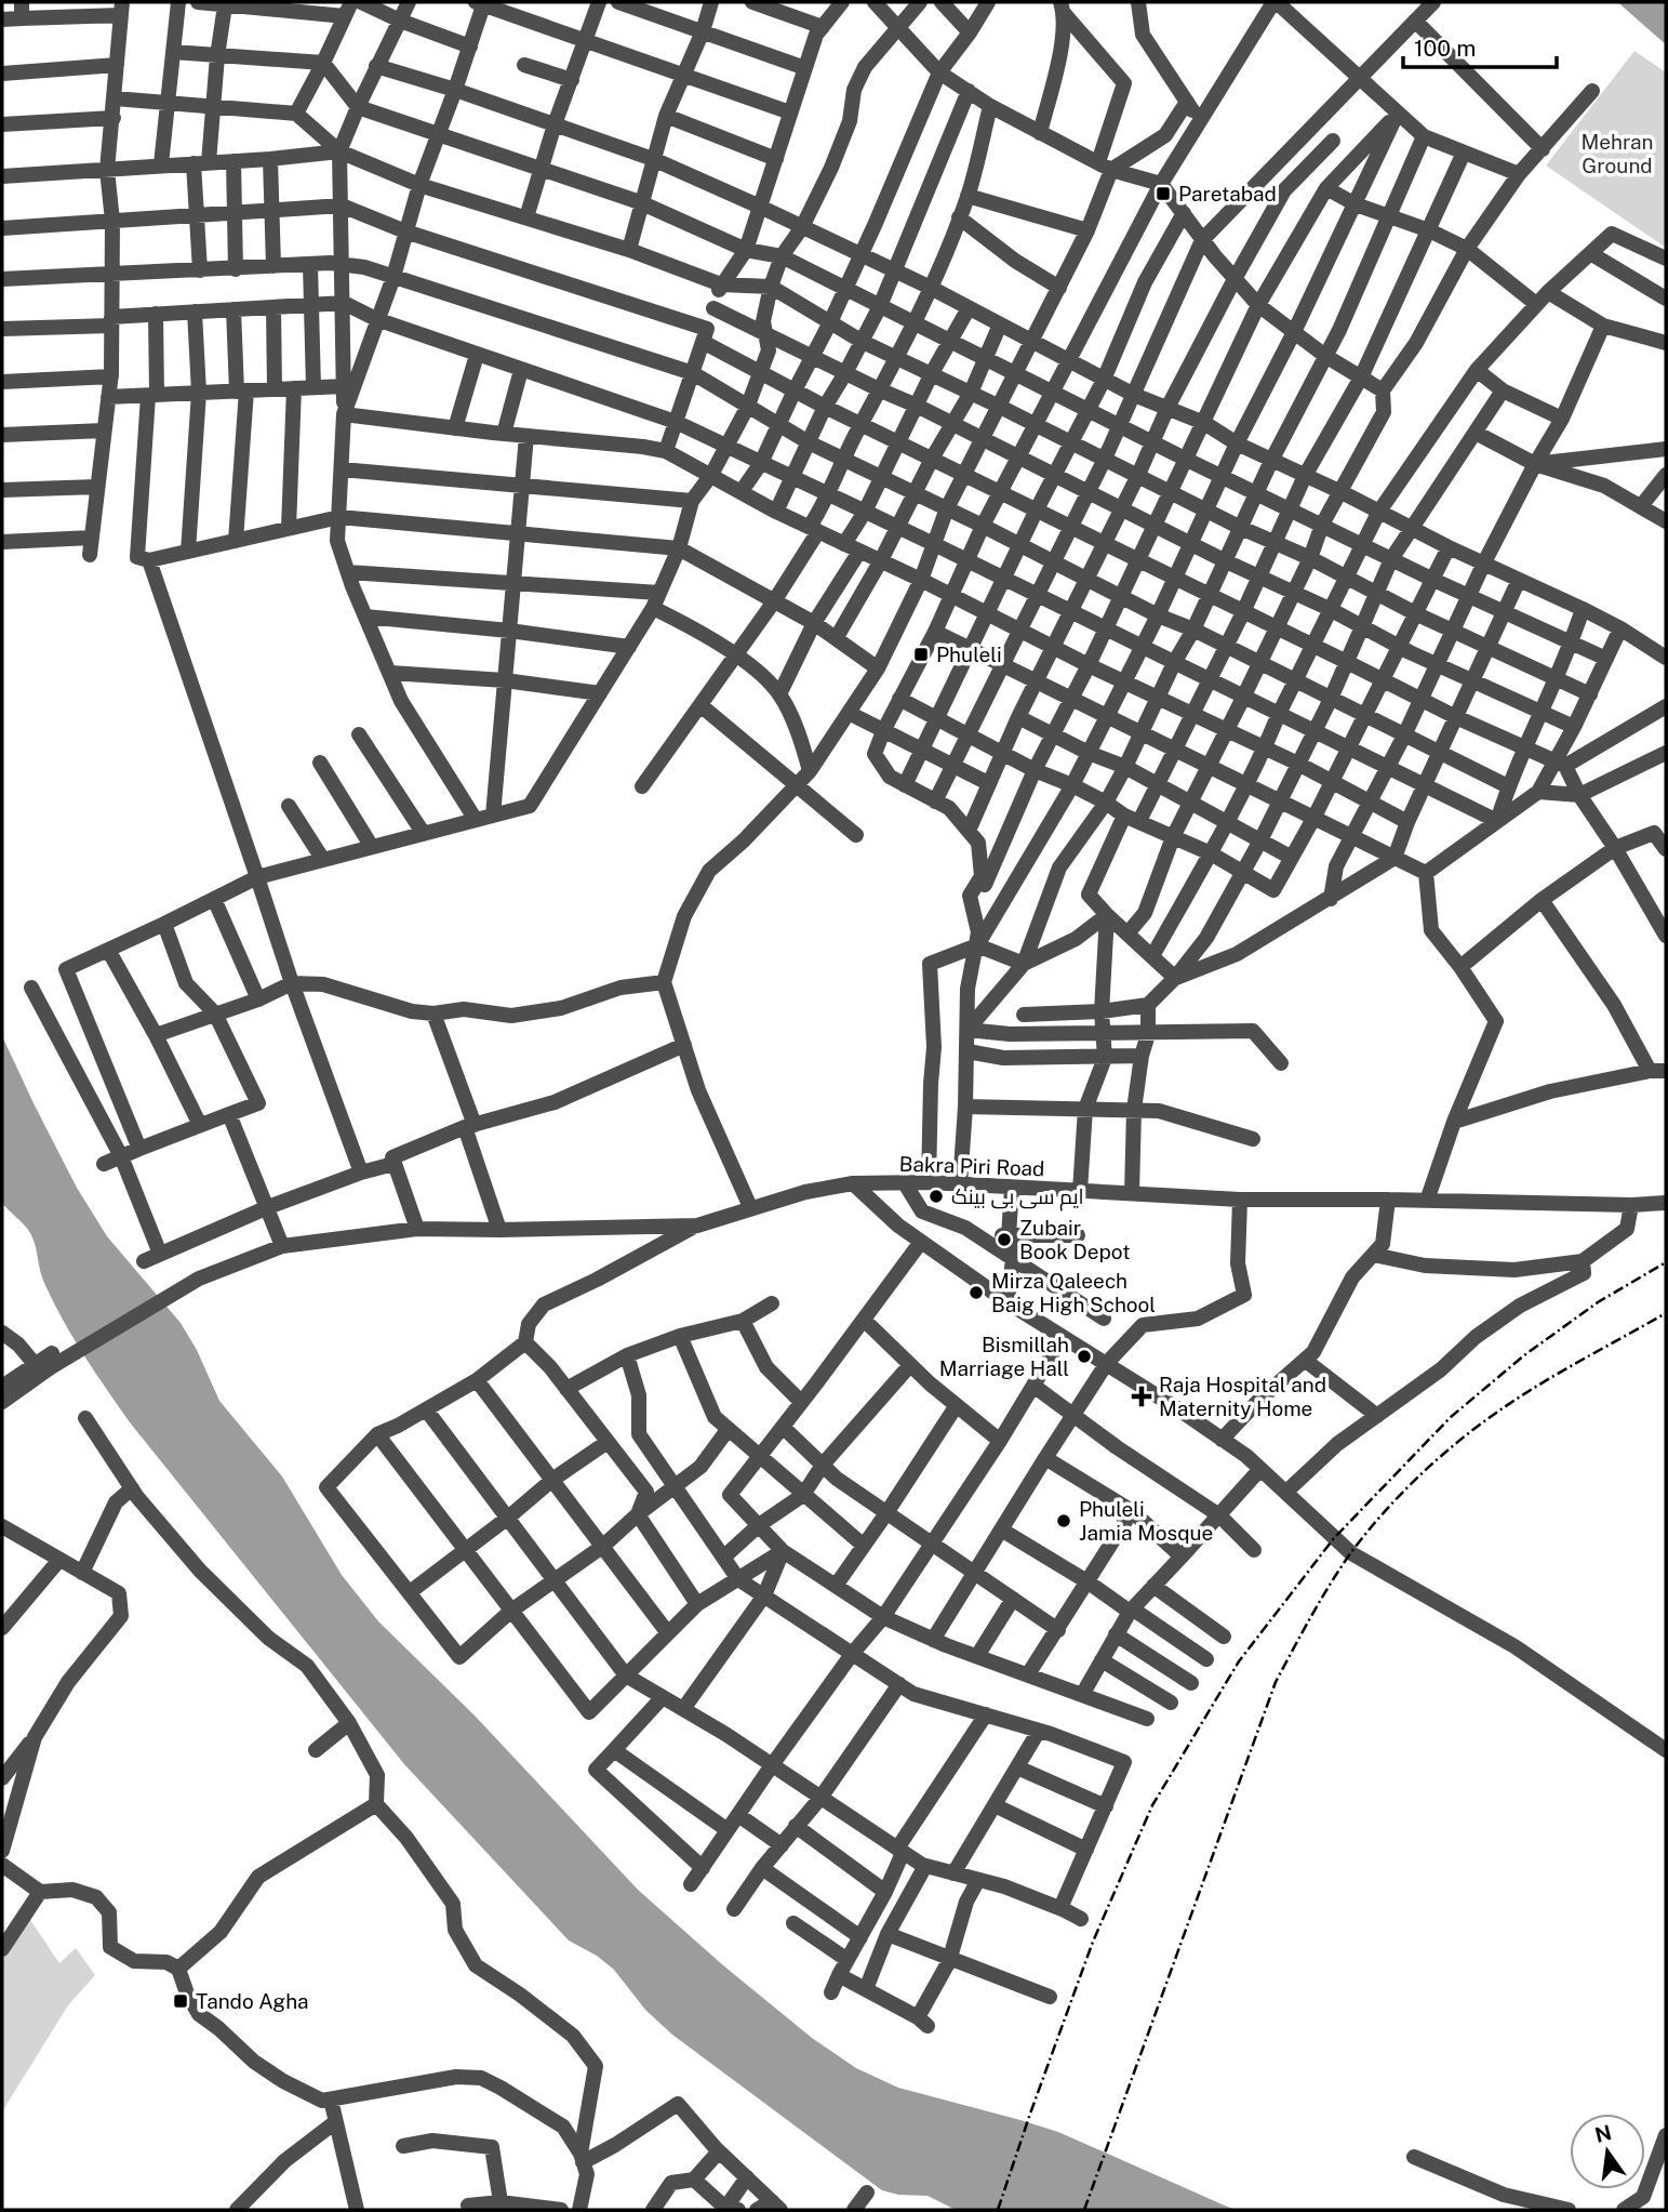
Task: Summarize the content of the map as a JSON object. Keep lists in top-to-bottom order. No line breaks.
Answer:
{"streets":{"street":["Bakra Piri Road"]},"parks":["Mehran Ground"],"places":{"transit":["Paretabad","Phuleli","Tando Agha"],"other":["ایم سی بی بینک","Zubair Book Depot","Mirza Qaleech Baig High School","Bismillah Marriage Hall","Phuleli Jamia Mosque"],"health":["Raja Hospital and Maternity Home"]},"scale_bar":"100 m","north":"top"}
